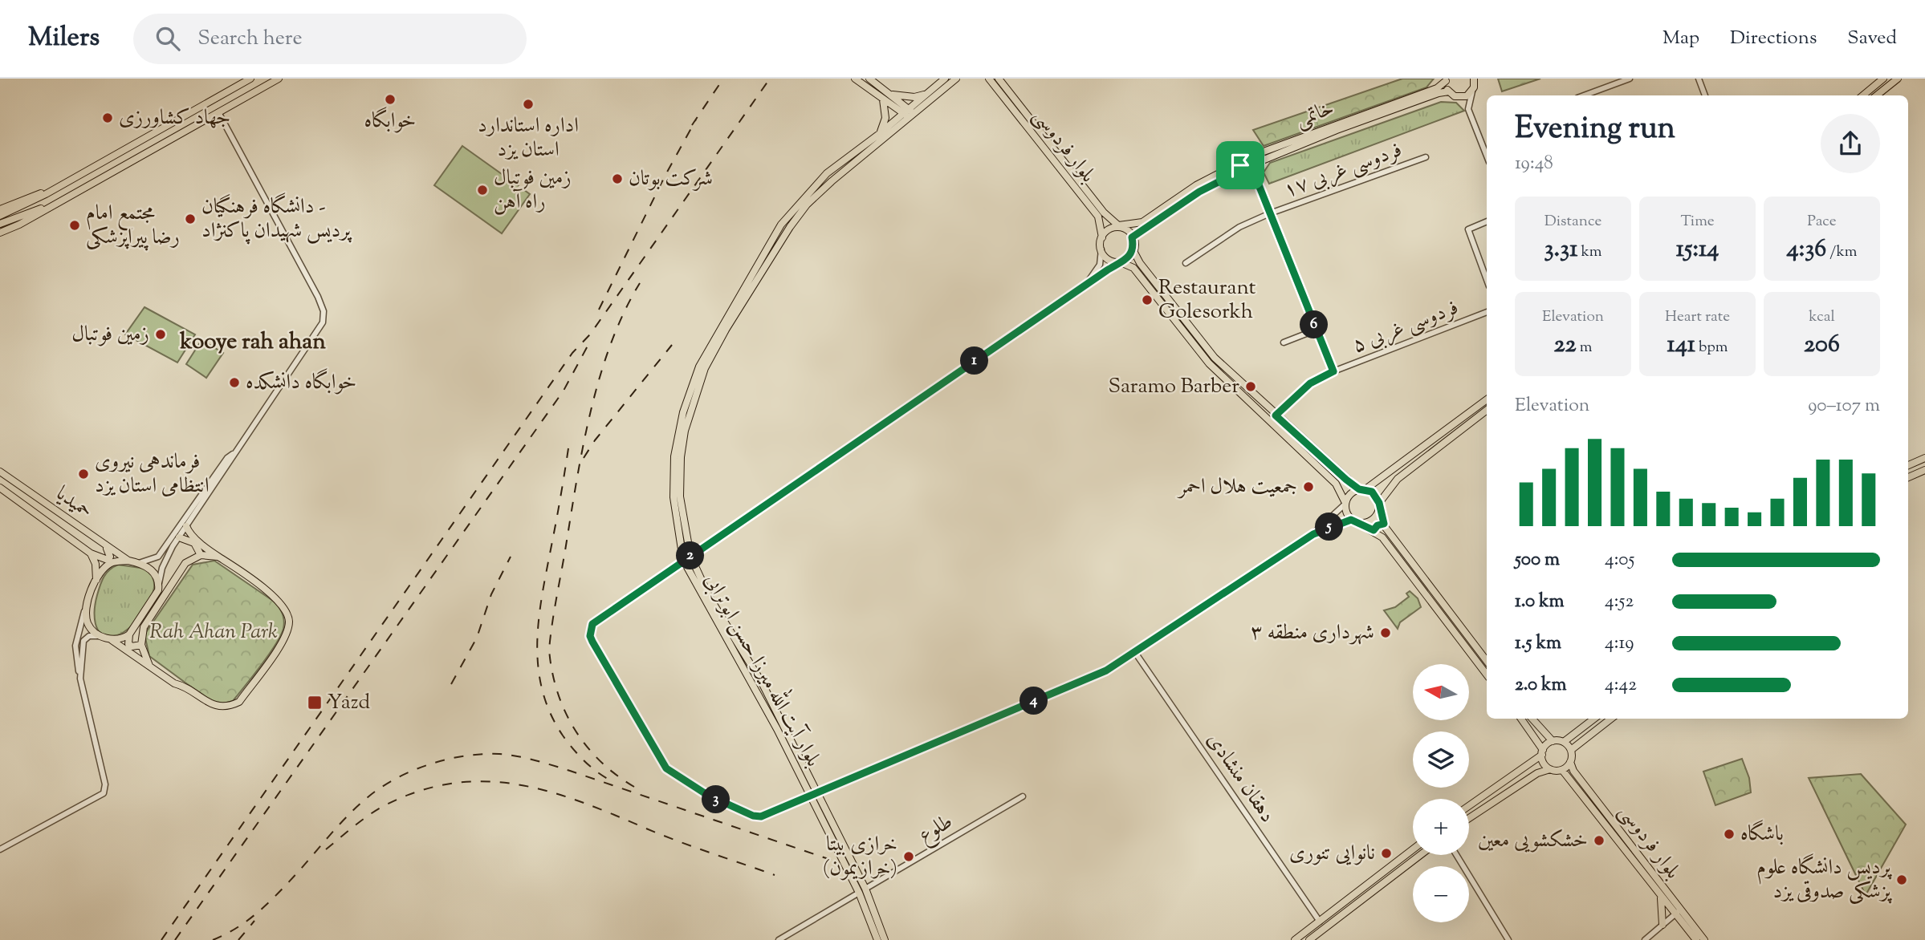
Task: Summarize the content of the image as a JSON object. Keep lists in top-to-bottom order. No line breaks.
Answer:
{"streets":{"main road":["خاتمی","بلوار فردوسی","حمیدیا","بلوار آیت الله میرزا حسن ابوترابی"],"street":["فردوسی غربی ۱۷","فردوسی غربی ۵","دهقان منشادی","طلوع"]},"crossings":[["بلوار آیت الله میرزا حسن ابوترابی","طلوع"]],"districts":["kooye rah ahan"],"parks":["Rah Ahan Park"],"places":{"other":["خوابگاه","اداره استاندارد استان یزد","جهاد کشاورزی","شرکت بوتان","زمین فوتبال راه آهن","دانشگاه فرهنگیان - پردیس شهیدان پاکنژاد","مجتمع امام رضا پیراپزشکی","Restaurant Golesorkh","زمین فوتبال","خوابگاه دانشکده","Saramo Barber","فرماندهی نیروی انتظامی استان یزد","جمعیت هلال احمر","شهرداری منطقه ۳","باشگاه","خشکشویی معین","نانوایی تنوری","خرازی بیتا (خرازیمون)","پردیس دانشگاه علوم پزشکی صدوقی یزد"],"transit":["Yazd"]},"north":"left","page":{"header":"Milers","search":"Search here","nav":["Map","Directions","Saved"],"heading":["Evening run","19:48"],"stats":[["Distance","3.31 km"],["Time","15:14"],["Pace","4:36 /km"],["Elevation","22 m"],["Heart rate","141 bpm"],["kcal","206"]],"pins":["6","1","5","2","4","3"],"chart":["Elevation","90–107 m"],"list":[{"name":"500 m","note":"4:05"},{"name":"1.0 km","note":"4:52"},{"name":"1.5 km","note":"4:19"},{"name":"2.0 km","note":"4:42"}],"map_buttons":["+","−"]}}
